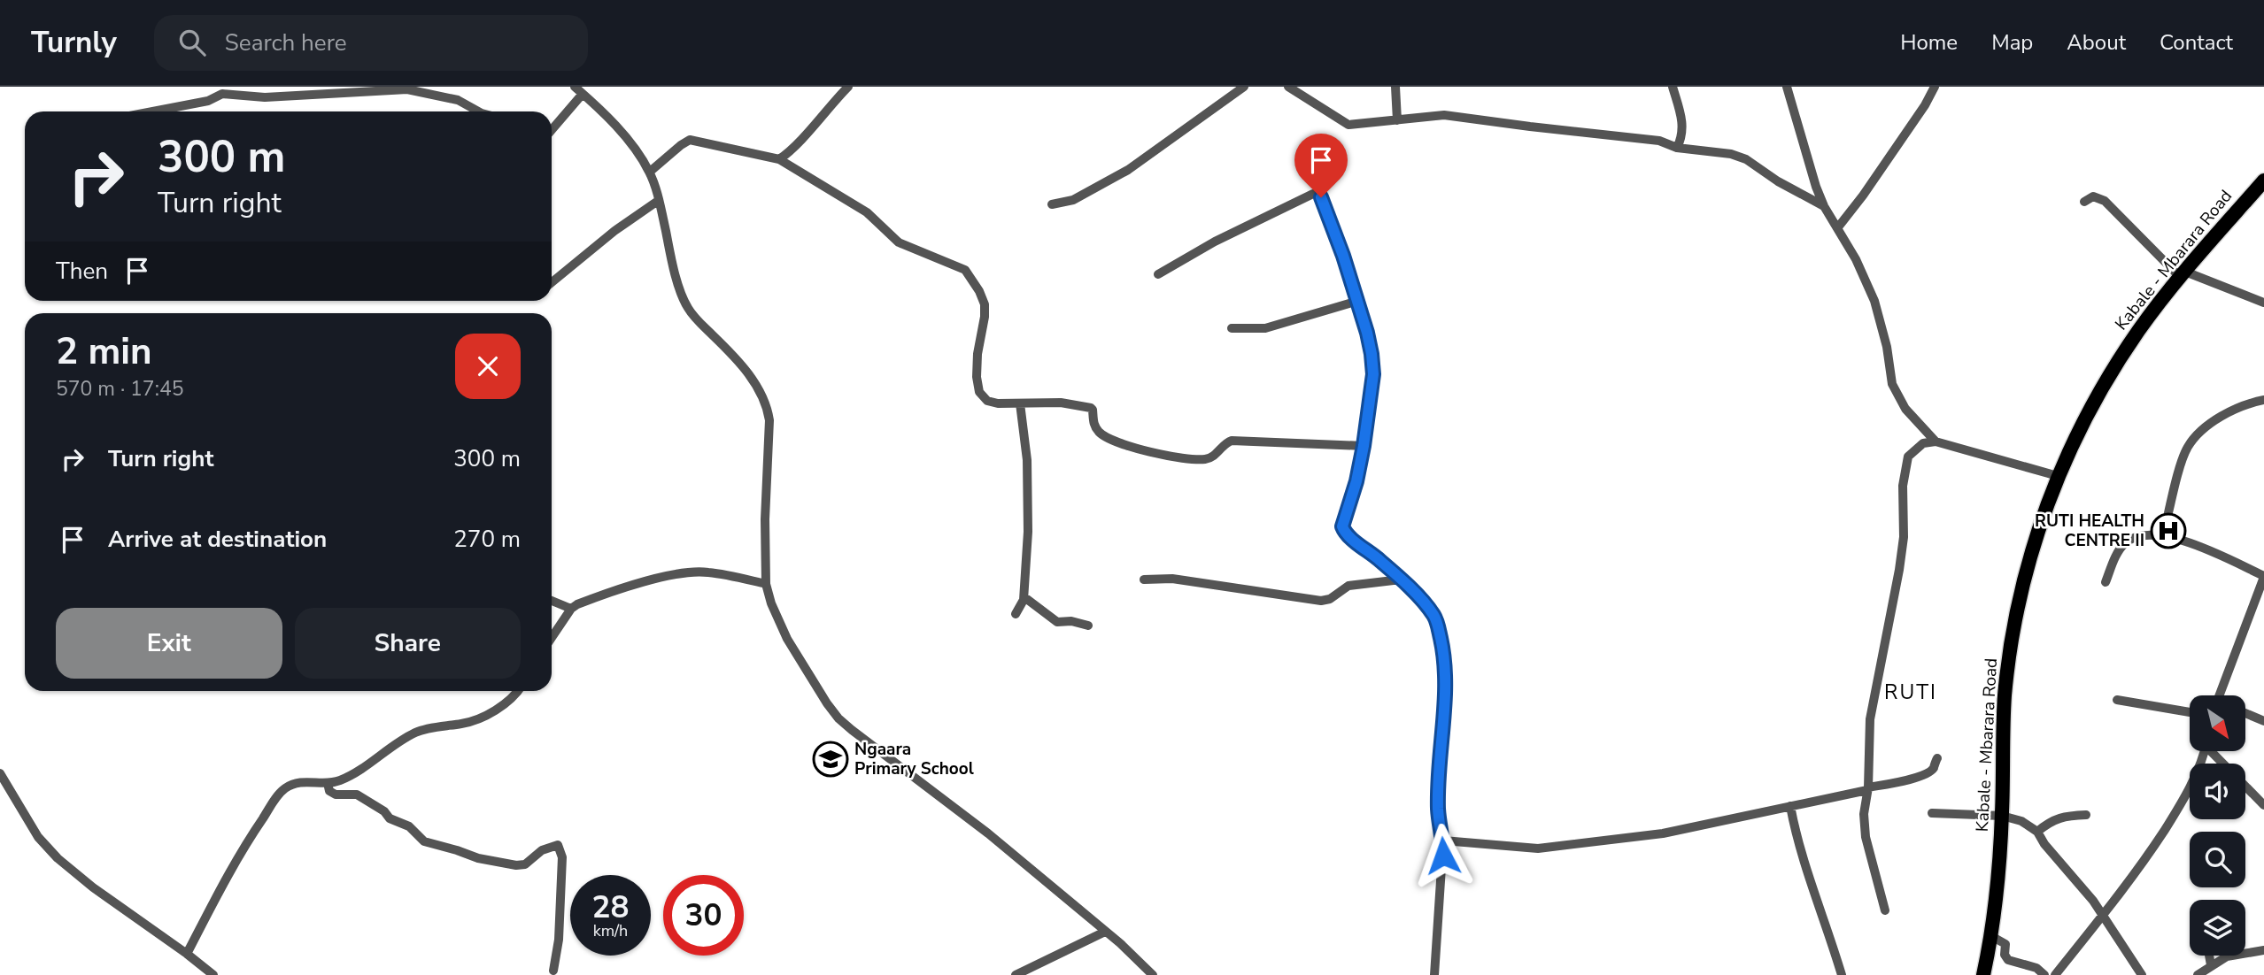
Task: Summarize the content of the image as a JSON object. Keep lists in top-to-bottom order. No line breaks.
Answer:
{"streets":{"main road":["Kabale - Mbarara Road"]},"districts":["RUTI"],"places":{"hospital":["RUTI HEALTH CENTRE II"],"school or university":["Ngaara Primary School"]},"north":"bottom right","page":{"header":"Turnly","search":"Search here","nav":["Home","Map","About","Contact"],"turn":["300 m","Turn right"],"then":"Then","heading":["2 min","570 m · 17:45"],"list":[{"name":"Turn right","value":"300 m"},{"name":"Arrive at destination","value":"270 m"}],"buttons":["Exit","Share"],"speed":"28 km/h","limit":"30"}}
